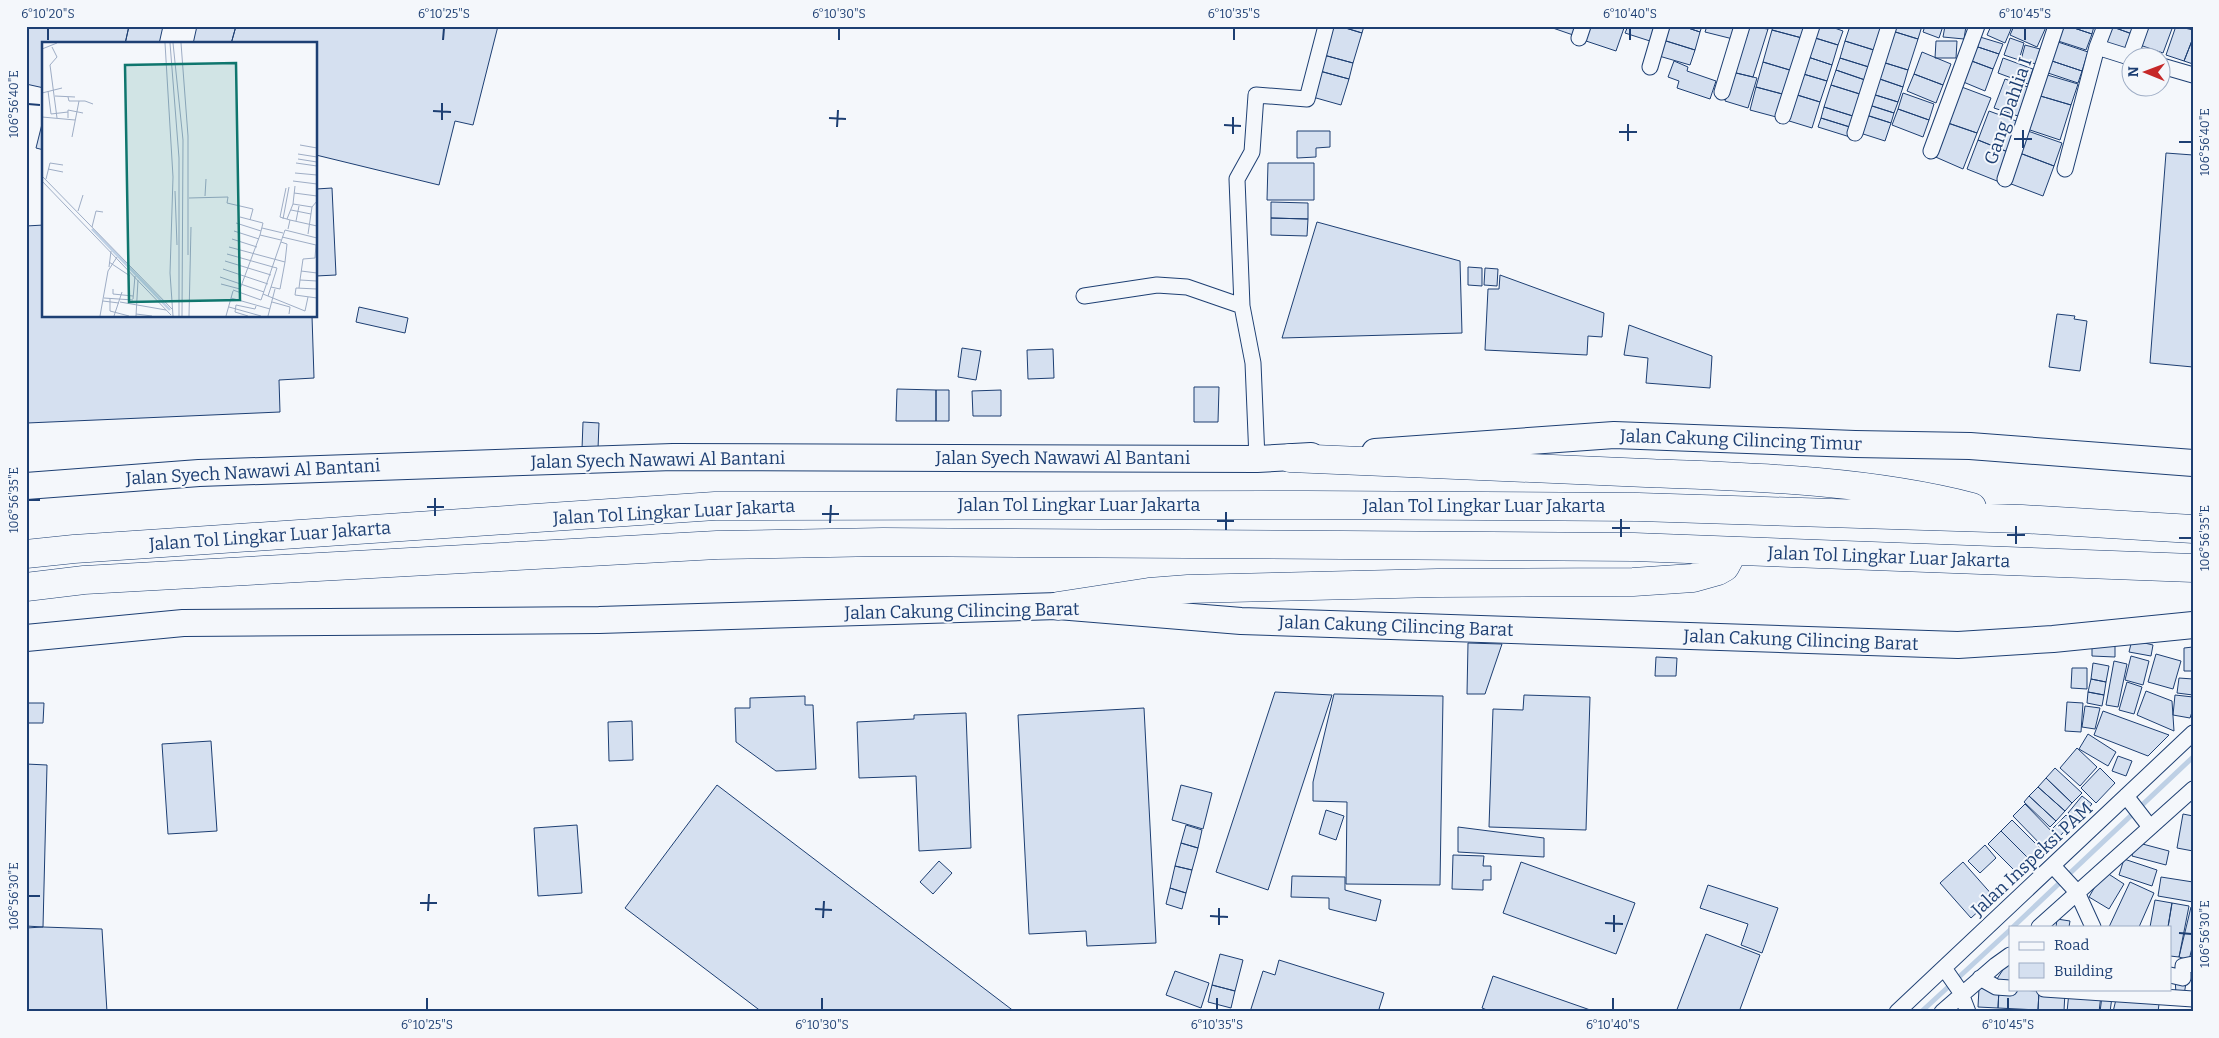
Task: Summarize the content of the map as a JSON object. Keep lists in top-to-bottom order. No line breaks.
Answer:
{"streets":{"highway":["Jalan Cakung Cilincing Timur","Jalan Syech Nawawi Al Bantani","Jalan Tol Lingkar Luar Jakarta","Jalan Cakung Cilincing Barat"],"street":["Gang Dahlia I","Jalan Inspeksi PAM"]},"crossings":[["Jalan Cakung Cilincing Timur","Jalan Syech Nawawi Al Bantani"]],"legend":["Road","Building"],"north":"left","coordinates":["6°10'20\"S","6°10'25\"S","6°10'30\"S","6°10'35\"S","6°10'40\"S","6°10'45\"S","106°56'40\"E","106°56'35\"E","106°56'30\"E"]}
